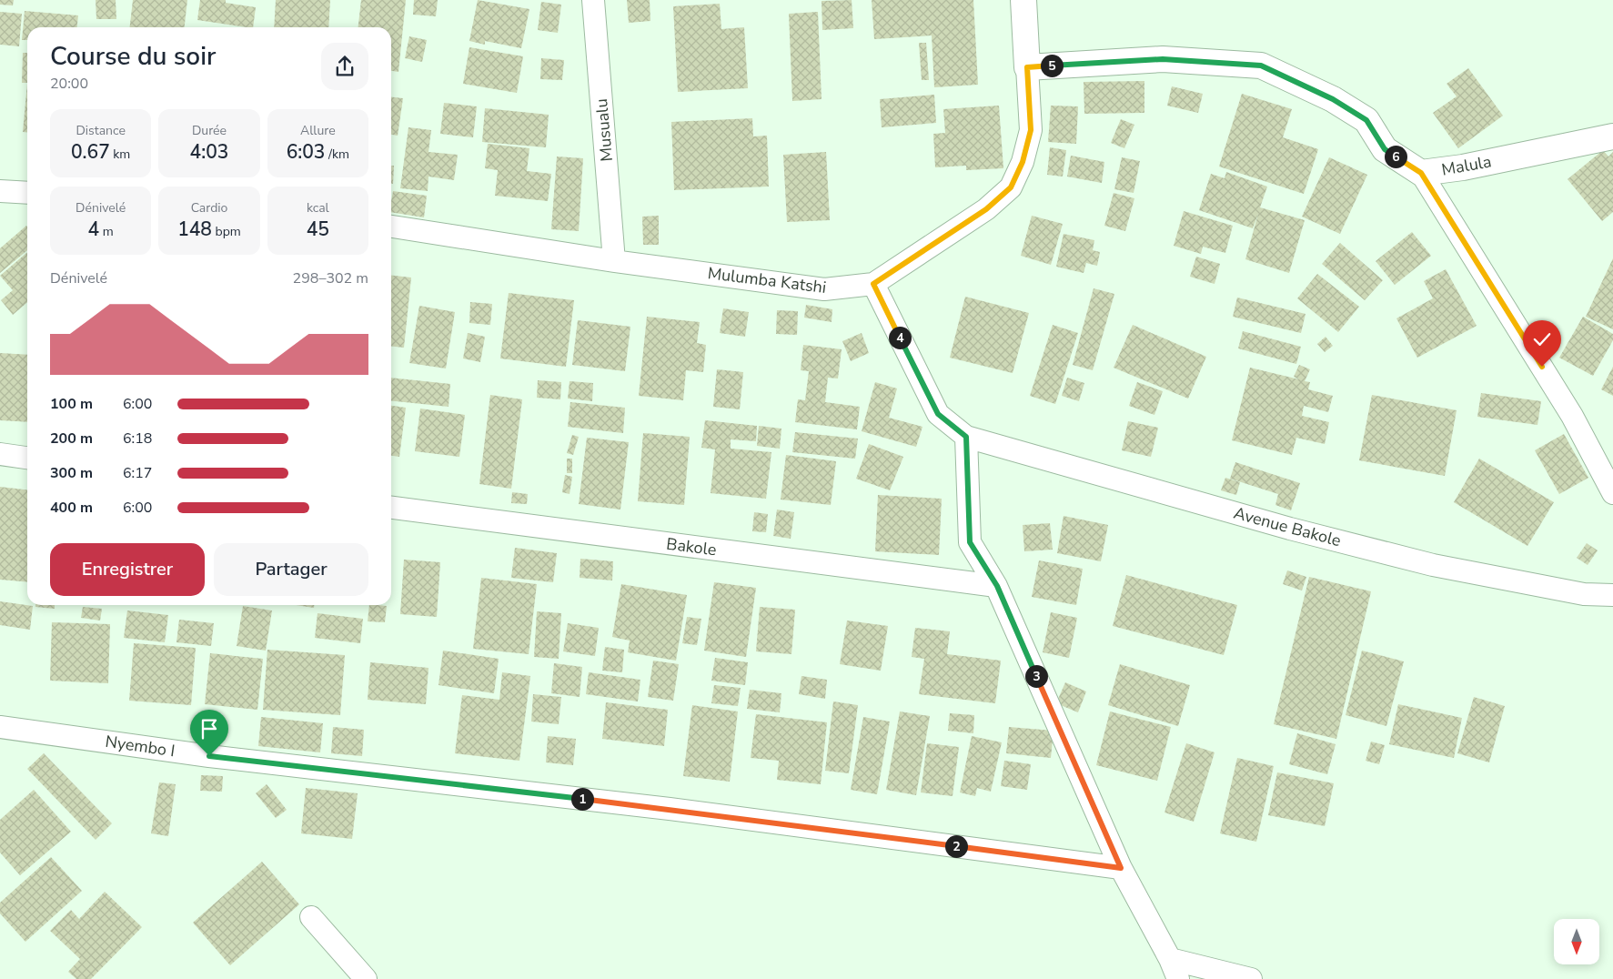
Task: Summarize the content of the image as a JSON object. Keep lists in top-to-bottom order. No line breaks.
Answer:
{"streets":{"street":["Musualu","Malula","Mulumba Katshi","Avenue Bakole","Bakole","Nyembo I"]},"crossings":[["Musualu","Mulumba Katshi"],["Malula","Mulumba Katshi"]],"north":"bottom","page":{"heading":["Course du soir","20:00"],"pins":["5","6","4","3","1","2"],"stats":[["Distance","0.67 km"],["Durée","4:03"],["Allure","6:03 /km"],["Dénivelé","4 m"],["Cardio","148 bpm"],["kcal","45"]],"chart":["Dénivelé","298–302 m"],"list":[{"name":"100 m","note":"6:00"},{"name":"200 m","note":"6:18"},{"name":"300 m","note":"6:17"},{"name":"400 m","note":"6:00"}],"buttons":["Enregistrer","Partager"]}}
